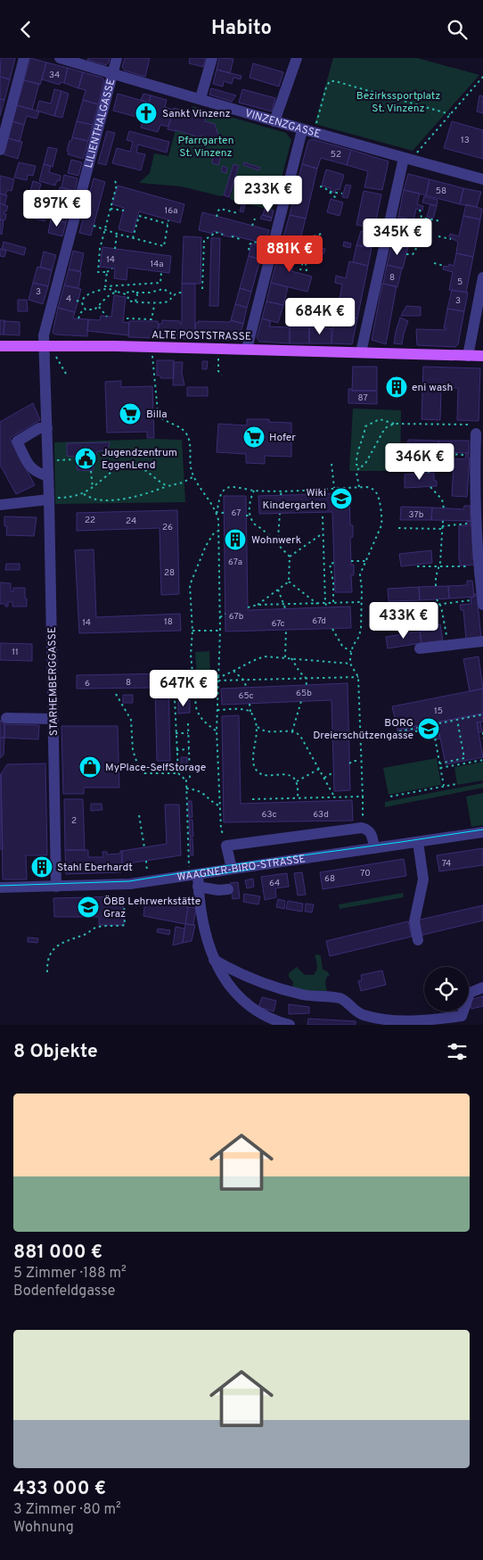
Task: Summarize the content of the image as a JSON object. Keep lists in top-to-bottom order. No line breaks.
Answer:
{"streets":{"main road":["ALTE POSTSTRASSE"],"street":["LILIENTHALGASSE","VINZENZGASSE","STARHEMBERGGASSE","WAAGNER-BIRO-STRASSE"]},"crossings":[["LILIENTHALGASSE","VINZENZGASSE"],["LILIENTHALGASSE","ALTE POSTSTRASSE"],["LILIENTHALGASSE","STARHEMBERGGASSE"],["ALTE POSTSTRASSE","STARHEMBERGGASSE"],["STARHEMBERGGASSE","WAAGNER-BIRO-STRASSE"]],"parks":["Bezirkssportplatz St. Vinzenz","Pfarrgarten St. Vinzenz"],"places":{"church":["Sankt Vinzenz"],"building":["eni wash","Wohnwerk","Stahl Eberhardt"],"supermarket":["Billa","Hofer"],"public building":["Jugendzentrum EggenLend"],"school or university":["Wiki Kindergarten","BORG Dreierschützengasse","ÖBB Lehrwerkstätte Graz"],"shop":["MyPlace-SelfStorage"]},"house_numbers":["34","13","52","58","16a","14","14a","8","5","3","4","3","87","67","37b","22","24","26","67a","28","67b","67d","18","14","67c","11","8","6","65b","65c","15","63c","63d","2","74","70","68","64"],"page":{"header":"Habito","price":["233K €","897K €","345K €","881K €","684K €","346K €","433K €","647K €"],"heading":"8 Objekte","list":[{"name":"881 000 €","note":"5 Zimmer · 188 m² · Bodenfeldgasse"},{"name":"433 000 €","note":"3 Zimmer · 80 m² · Wohnung"}]}}
